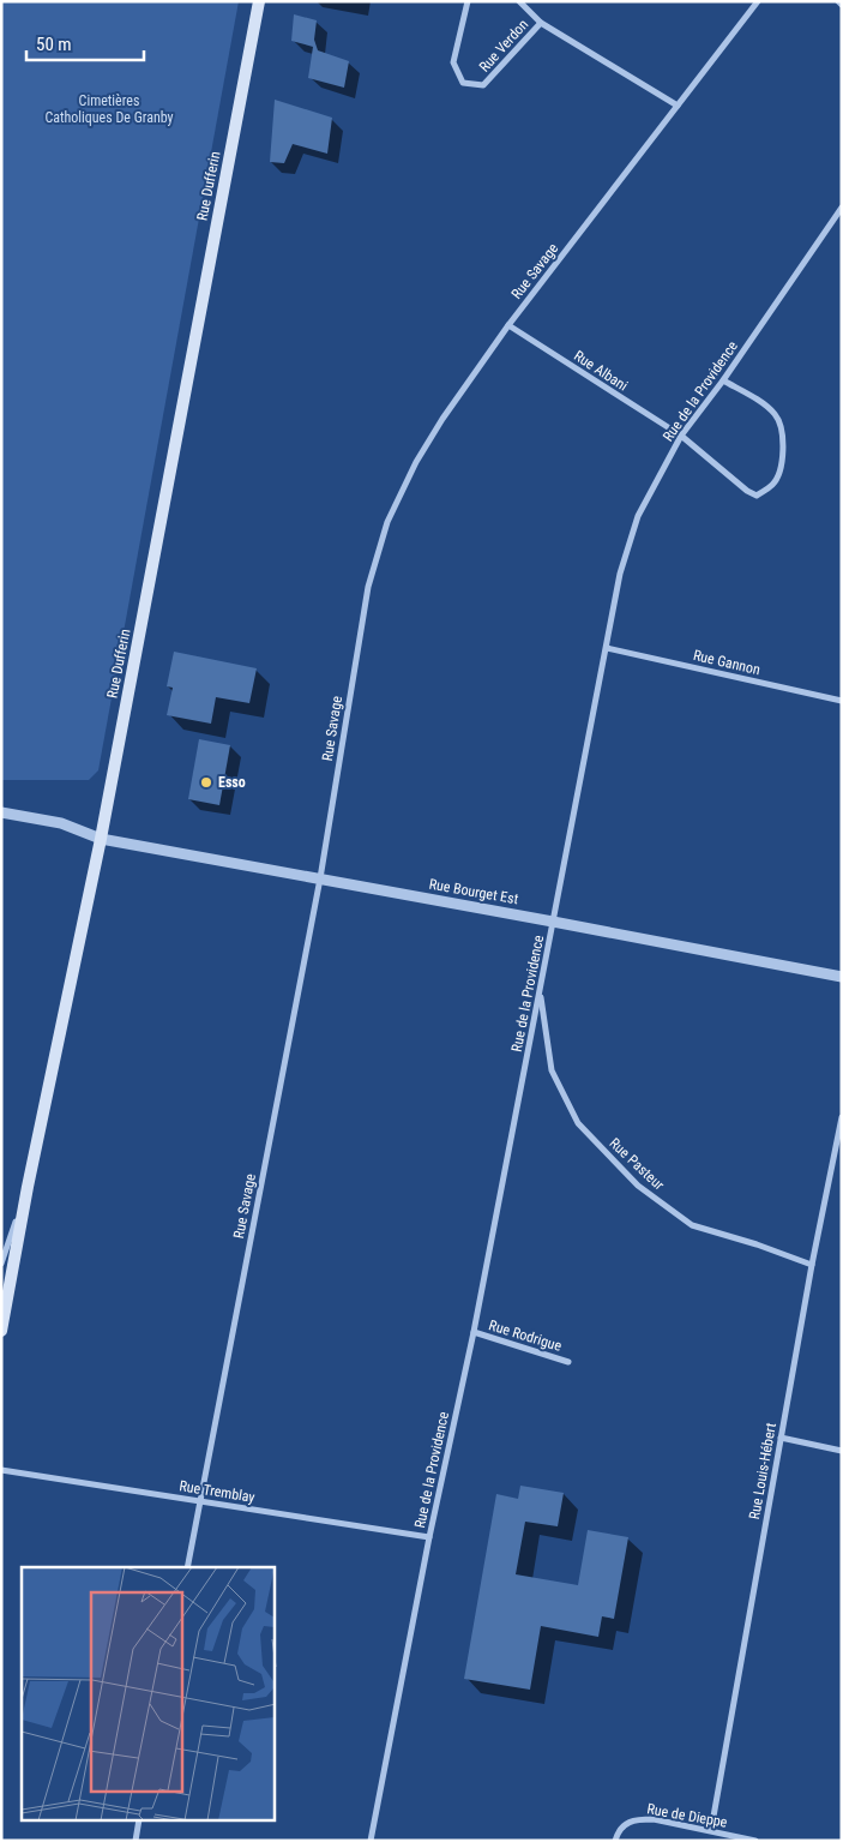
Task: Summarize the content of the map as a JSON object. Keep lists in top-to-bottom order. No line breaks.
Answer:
{"streets":{"main road":["Rue Dufferin"],"street":["Rue Verdon","Rue Savage","Rue Albani","Rue de la Providence","Rue Gannon","Rue Bourget Est","Rue Pasteur","Rue Rodrigue","Rue Louis-Hébert","Rue Tremblay","Rue de Dieppe"]},"crossings":[["Rue Verdon","Rue Savage"],["Rue Dufferin","Rue Bourget Est"],["Rue Savage","Rue Albani"],["Rue Savage","Rue Bourget Est"],["Rue Savage","Rue Tremblay"],["Rue Albani","Rue de la Providence"],["Rue de la Providence","Rue Gannon"],["Rue de la Providence","Rue Bourget Est"],["Rue de la Providence","Rue Pasteur"],["Rue de la Providence","Rue Rodrigue"],["Rue de la Providence","Rue Tremblay"],["Rue Pasteur","Rue Louis-Hébert"],["Rue Louis-Hébert","Rue de Dieppe"]],"parks":["Cimetières Catholiques De Granby"],"places":["Esso"],"scale_bar":"50 m"}
